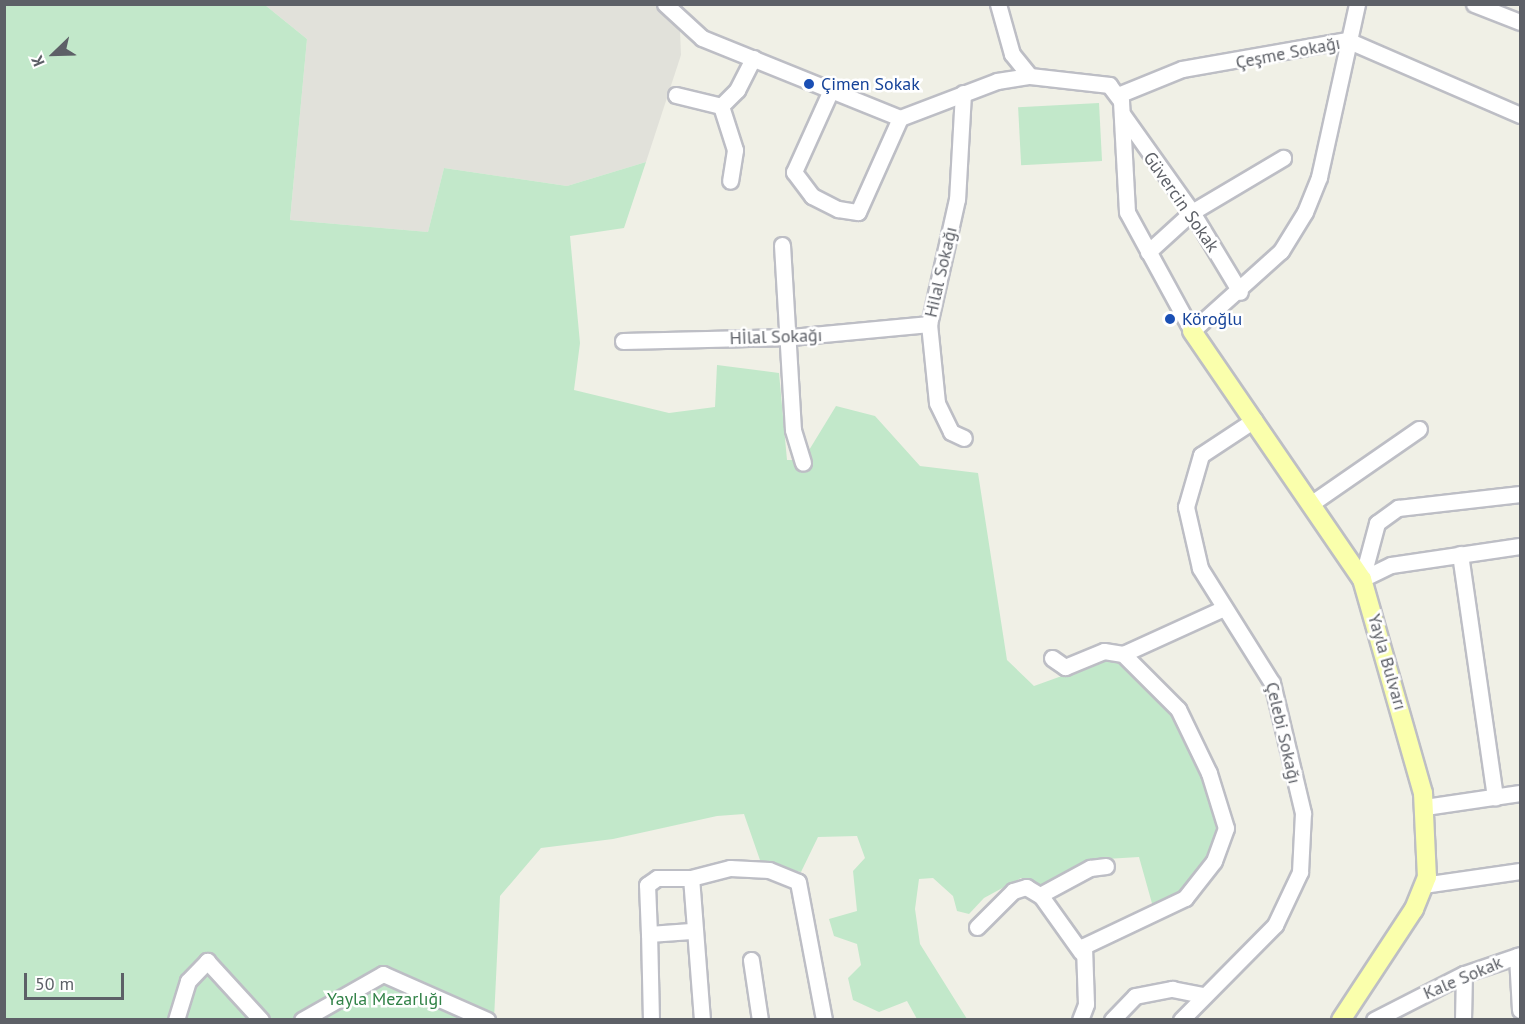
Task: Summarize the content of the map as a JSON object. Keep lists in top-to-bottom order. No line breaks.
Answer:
{"streets":{"main road":["Yayla Bulvarı"],"street":["Çeşme Sokağı","Güvercin Sokak","Hilal Sokağı","Hİlal Sokağı","Çelebi Sokağı","Kale Sokak"]},"crossings":[["Hilal Sokağı","Hİlal Sokağı"],["Yayla Bulvarı","Çelebi Sokağı"]],"parks":["Yayla Mezarlığı"],"places":["Çimen Sokak","Köroğlu"],"scale_bar":"50 m","north":"bottom left"}
